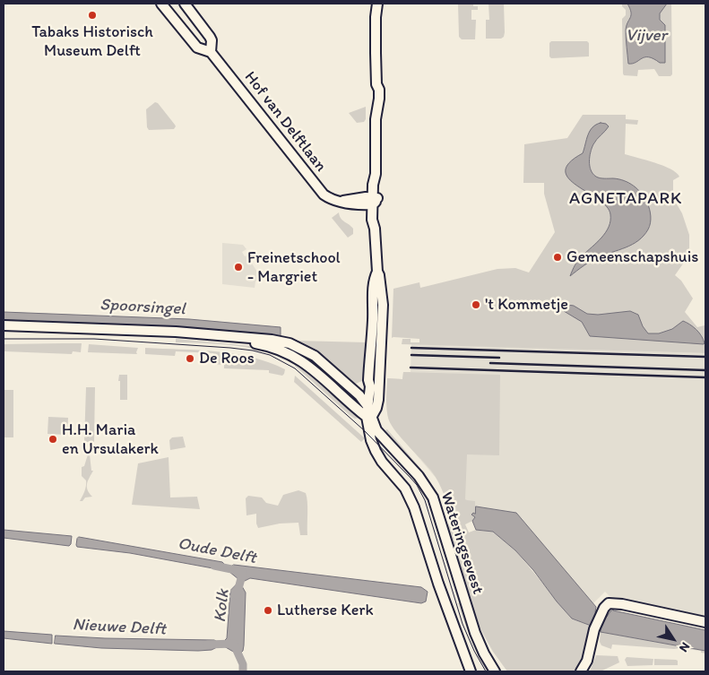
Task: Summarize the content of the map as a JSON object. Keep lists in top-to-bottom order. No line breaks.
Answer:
{"streets":{"street":["Hof van Delftlaan","Wateringsevest"]},"districts":["AGNETAPARK"],"water":["Vijver","Spoorsingel","Oude Delft","Kolk","Nieuwe Delft"],"places":["Tabaks Historisch Museum Delft","Gemeenschapshuis","Freinetschool - Margriet","'t Kommetje","De Roos","H.H. Maria en Ursulakerk","Lutherse Kerk"],"north":"bottom right"}
